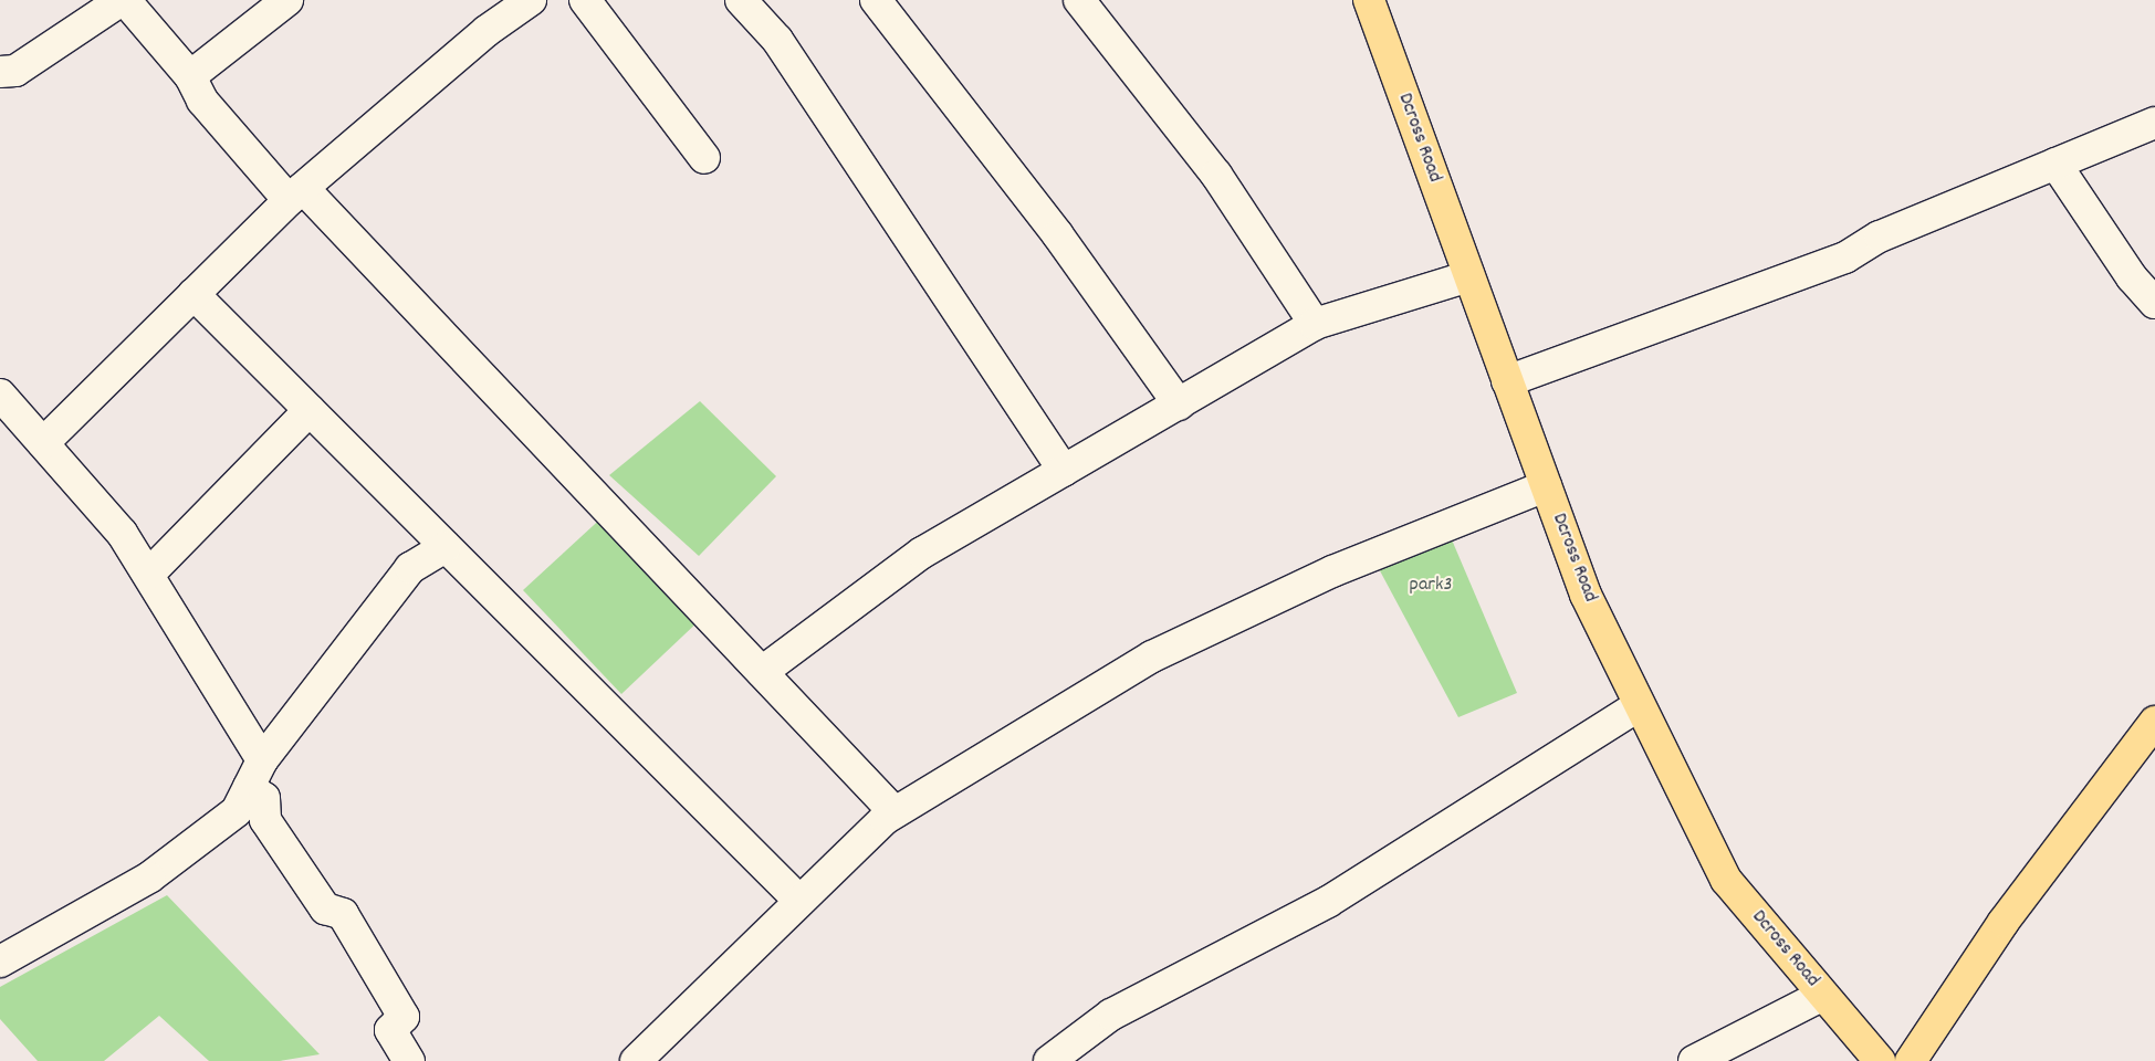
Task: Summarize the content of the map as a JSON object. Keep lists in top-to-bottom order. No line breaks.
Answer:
{"streets":{"main road":["Dcross Road"]},"parks":["park3"]}
